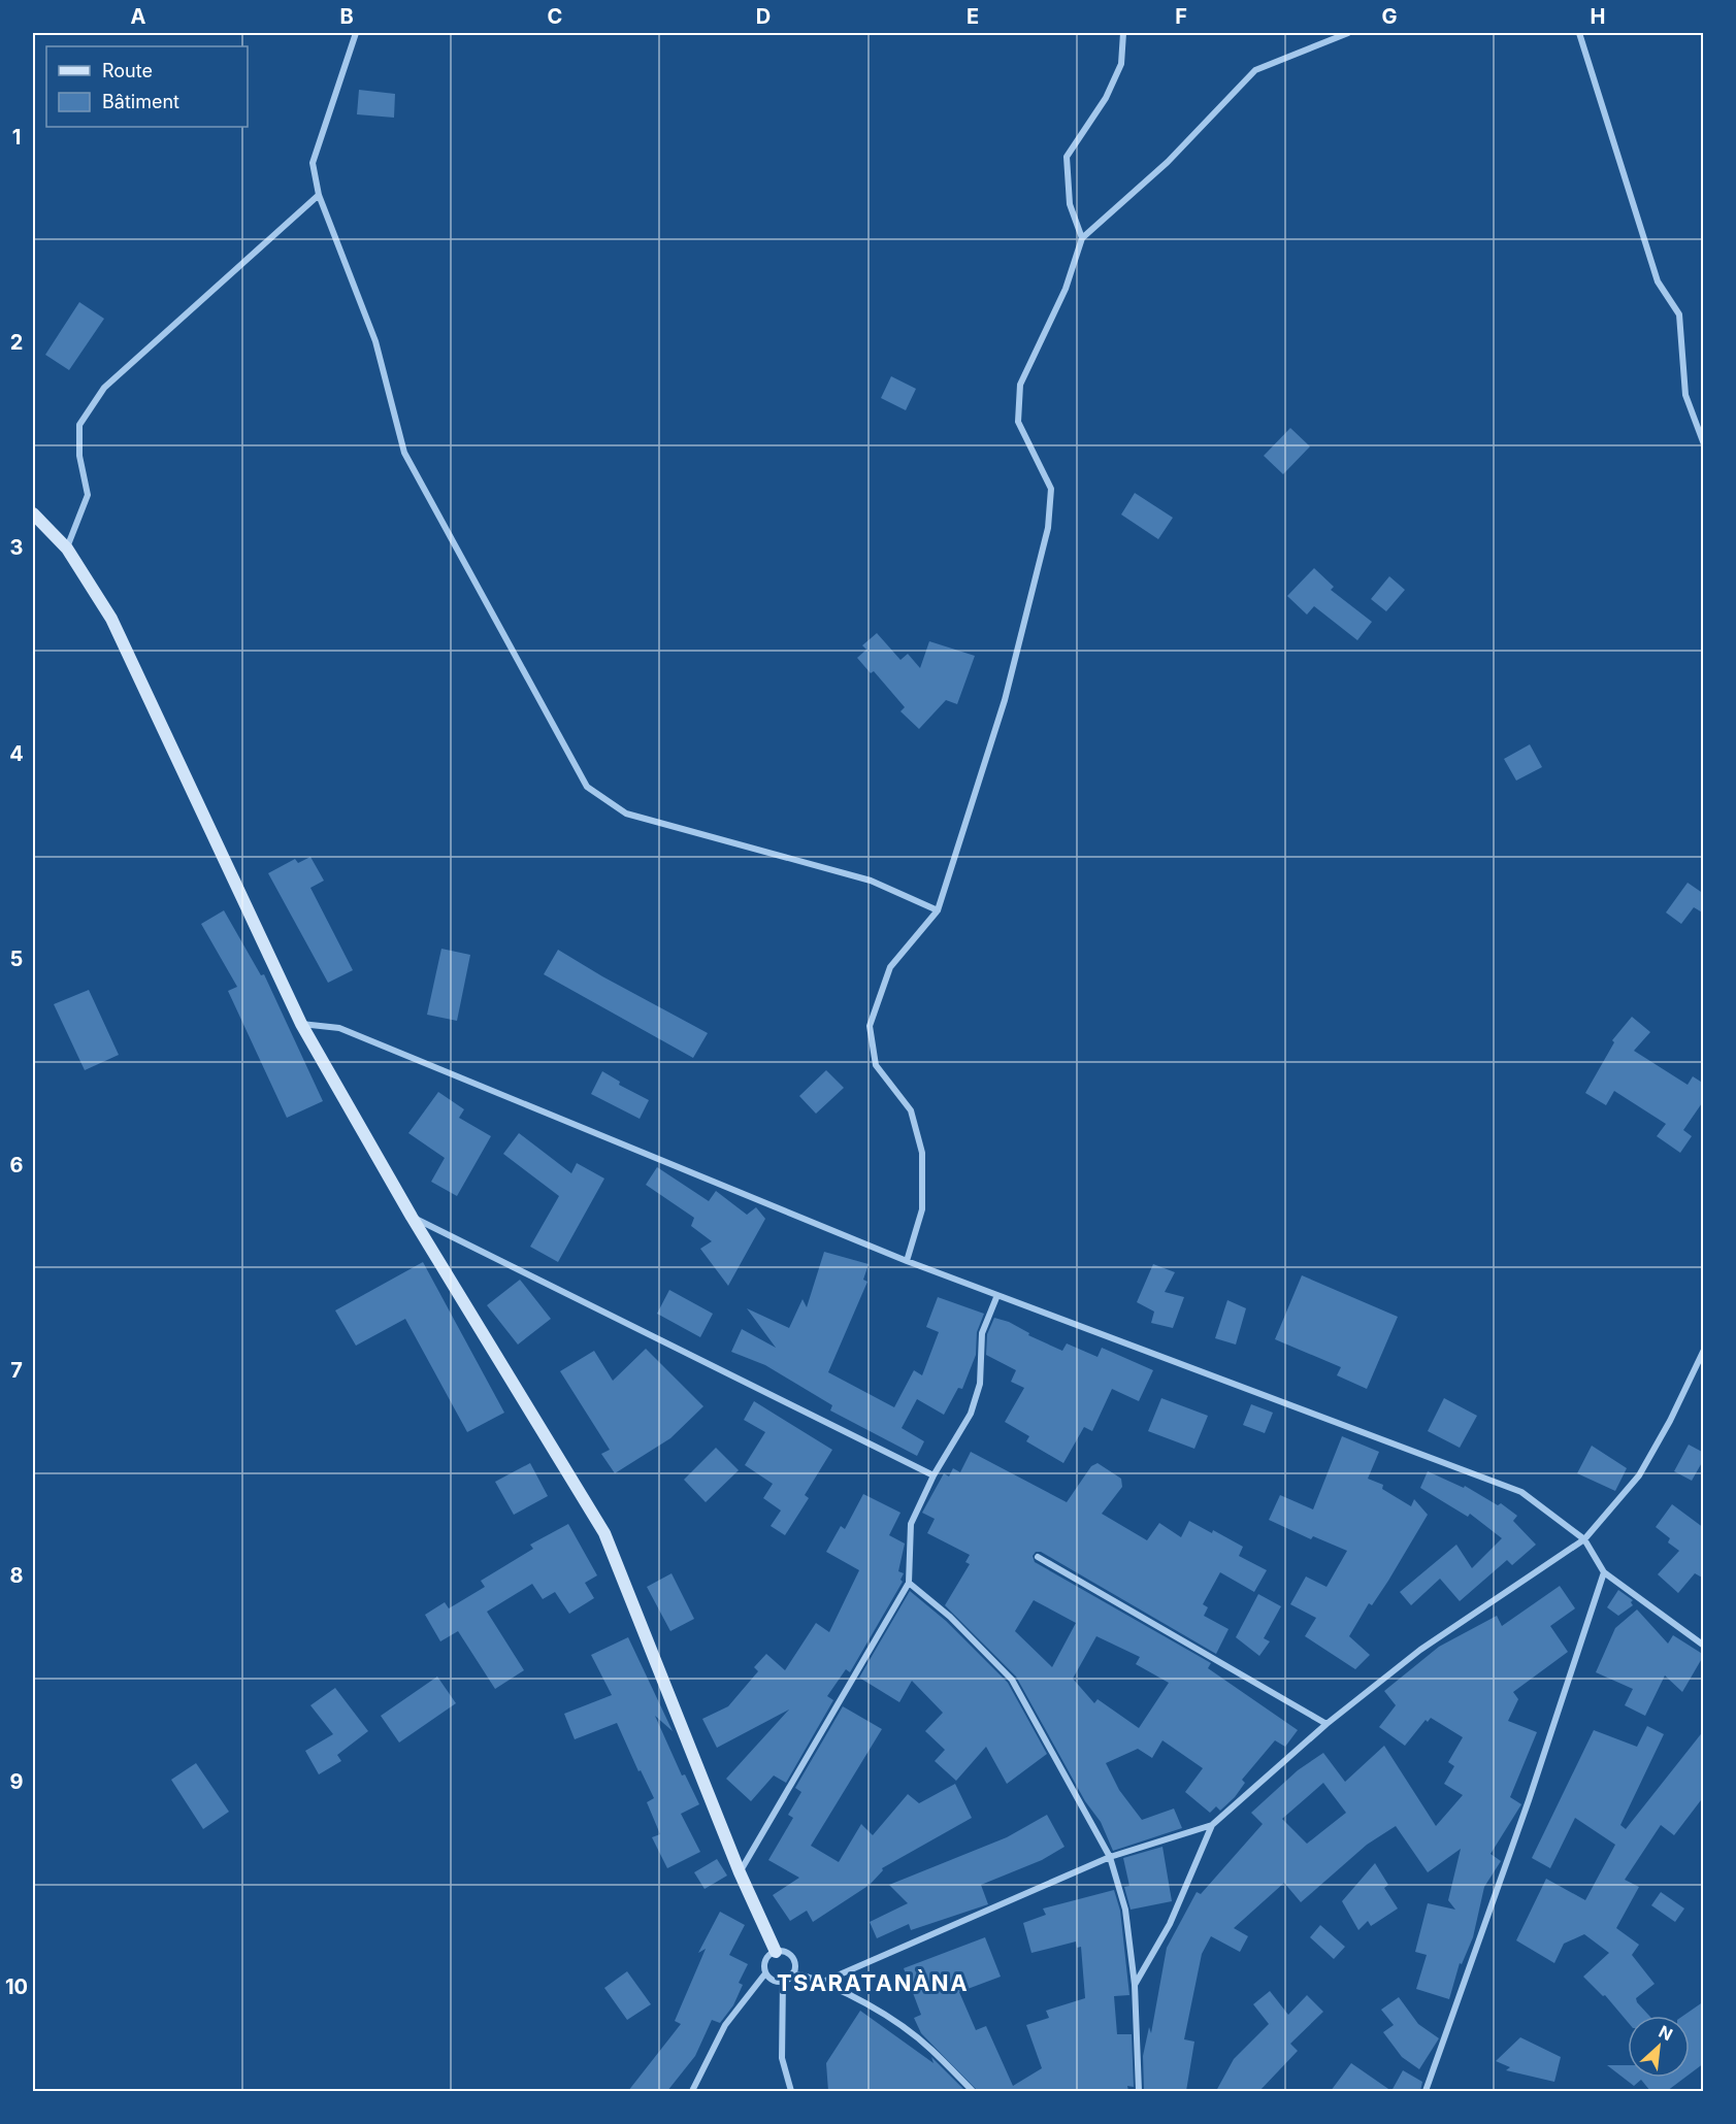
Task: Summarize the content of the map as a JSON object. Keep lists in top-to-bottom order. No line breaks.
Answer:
{"districts":["TSARATANÀNA"],"legend":["Route","Bâtiment"],"north":"top right","grid":{"columns":["A","B","C","D","E","F","G","H"],"rows":["1","2","3","4","5","6","7","8","9","10"]}}
